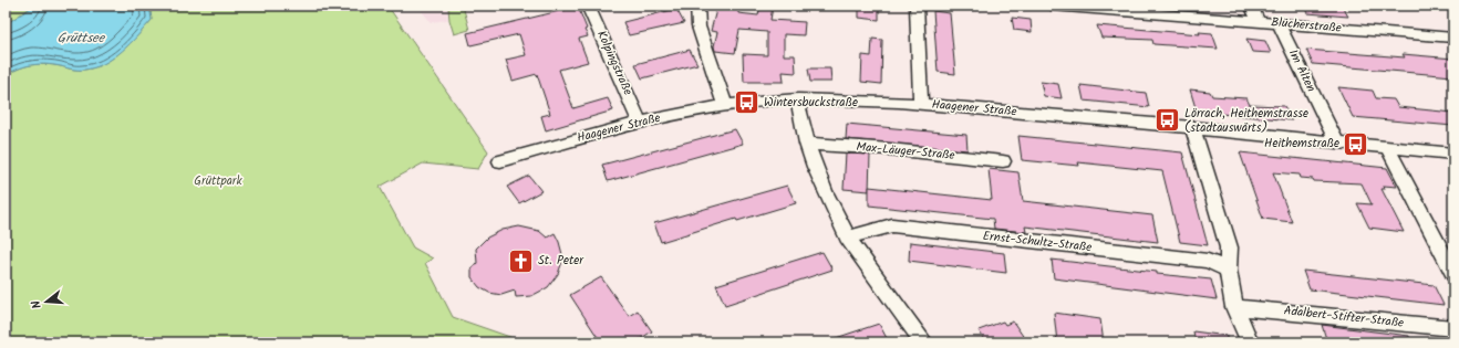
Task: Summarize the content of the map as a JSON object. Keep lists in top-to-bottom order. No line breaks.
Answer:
{"streets":{"street":["Blücherstraße","Kolpingstraße","Im Alten","Haagener Straße","Max-Läuger-Straße","Ernst-Schultz-Straße","Adalbert-Stifter-Straße"]},"crossings":[["Blücherstraße","Im Alten"],["Kolpingstraße","Haagener Straße"],["Im Alten","Haagener Straße"]],"water":["Grüttsee"],"parks":["Grüttpark"],"places":{"bus stop":["Wintersbuckstraße","Lörrach, Heithemstrasse (stadtauswärts)","Heithemstraße"],"church":["St. Peter"]},"north":"left"}
